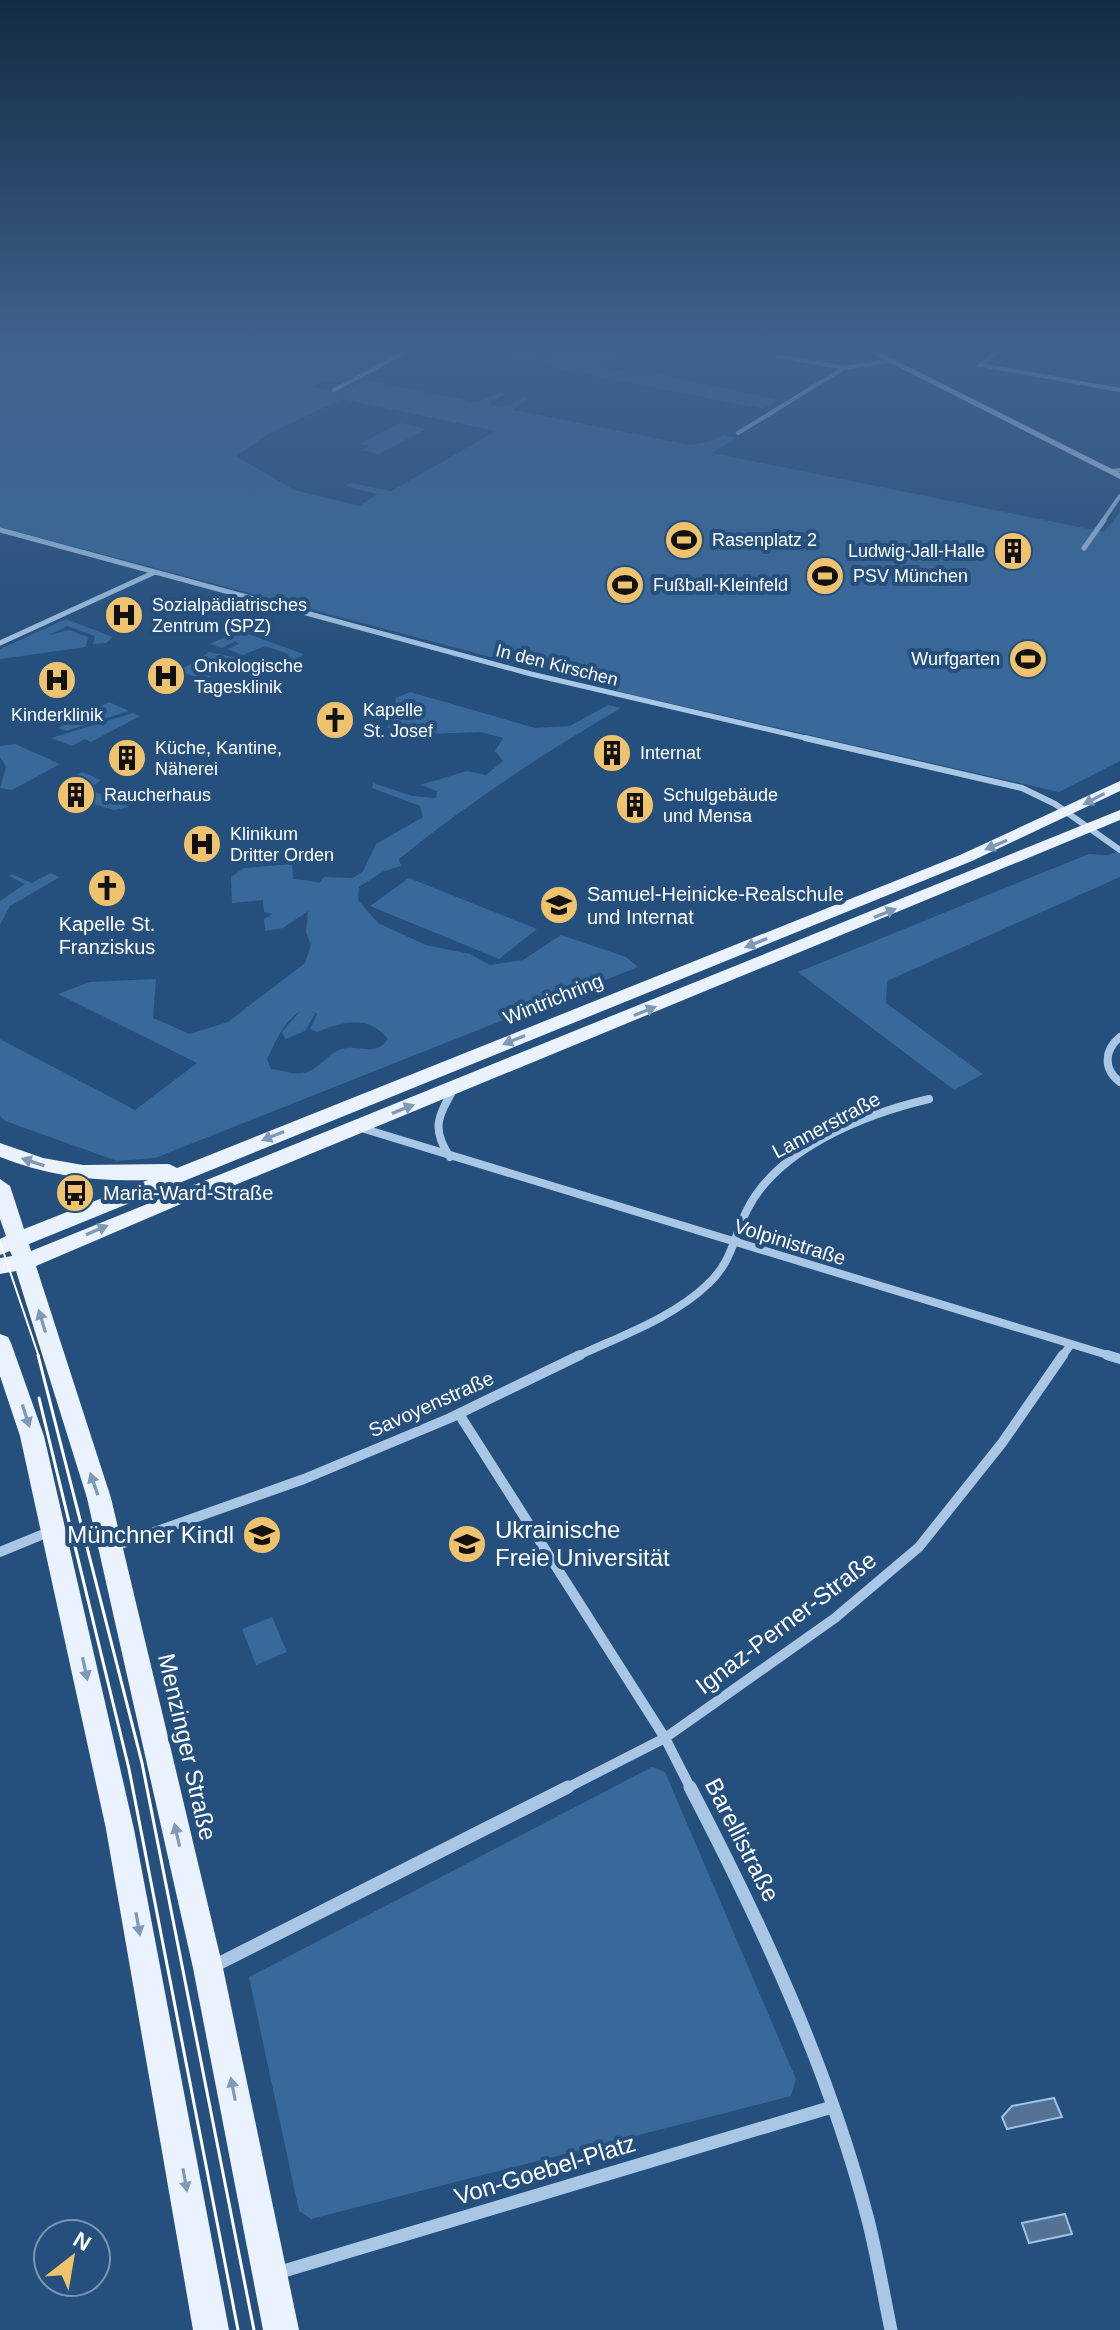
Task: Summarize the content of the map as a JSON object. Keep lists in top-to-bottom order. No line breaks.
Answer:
{"streets":{"main road":["Wintrichring","Menzinger Straße"],"street":["In den Kirschen","Lannerstraße","Volpinistraße","Savoyenstraße","Ignaz-Perner-Straße","Barellistraße","Von-Goebel-Platz"]},"crossings":[["In den Kirschen","Wintrichring"],["Wintrichring","Menzinger Straße"],["Lannerstraße","Volpinistraße"],["Lannerstraße","Savoyenstraße"],["Volpinistraße","Savoyenstraße"],["Volpinistraße","Ignaz-Perner-Straße"],["Savoyenstraße","Menzinger Straße"],["Savoyenstraße","Barellistraße"],["Ignaz-Perner-Straße","Barellistraße"],["Menzinger Straße","Von-Goebel-Platz"],["Barellistraße","Von-Goebel-Platz"]],"places":{"sports":["Rasenplatz 2","PSV München","Fußball-Kleinfeld","Wurfgarten"],"building":["Ludwig-Jall-Halle","Internat","Küche, Kantine, Näherei","Raucherhaus","Schulgebäude und Mensa"],"hospital":["Sozialpädiatrisches Zentrum (SPZ)","Onkologische Tagesklinik","Kinderklinik","Klinikum Dritter Orden"],"church":["Kapelle St. Josef","Kapelle St. Franziskus"],"school or university":["Samuel-Heinicke-Realschule und Internat","Münchner Kindl","Ukrainische Freie Universität"],"bus stop":["Maria-Ward-Straße"]},"north":"top right"}
